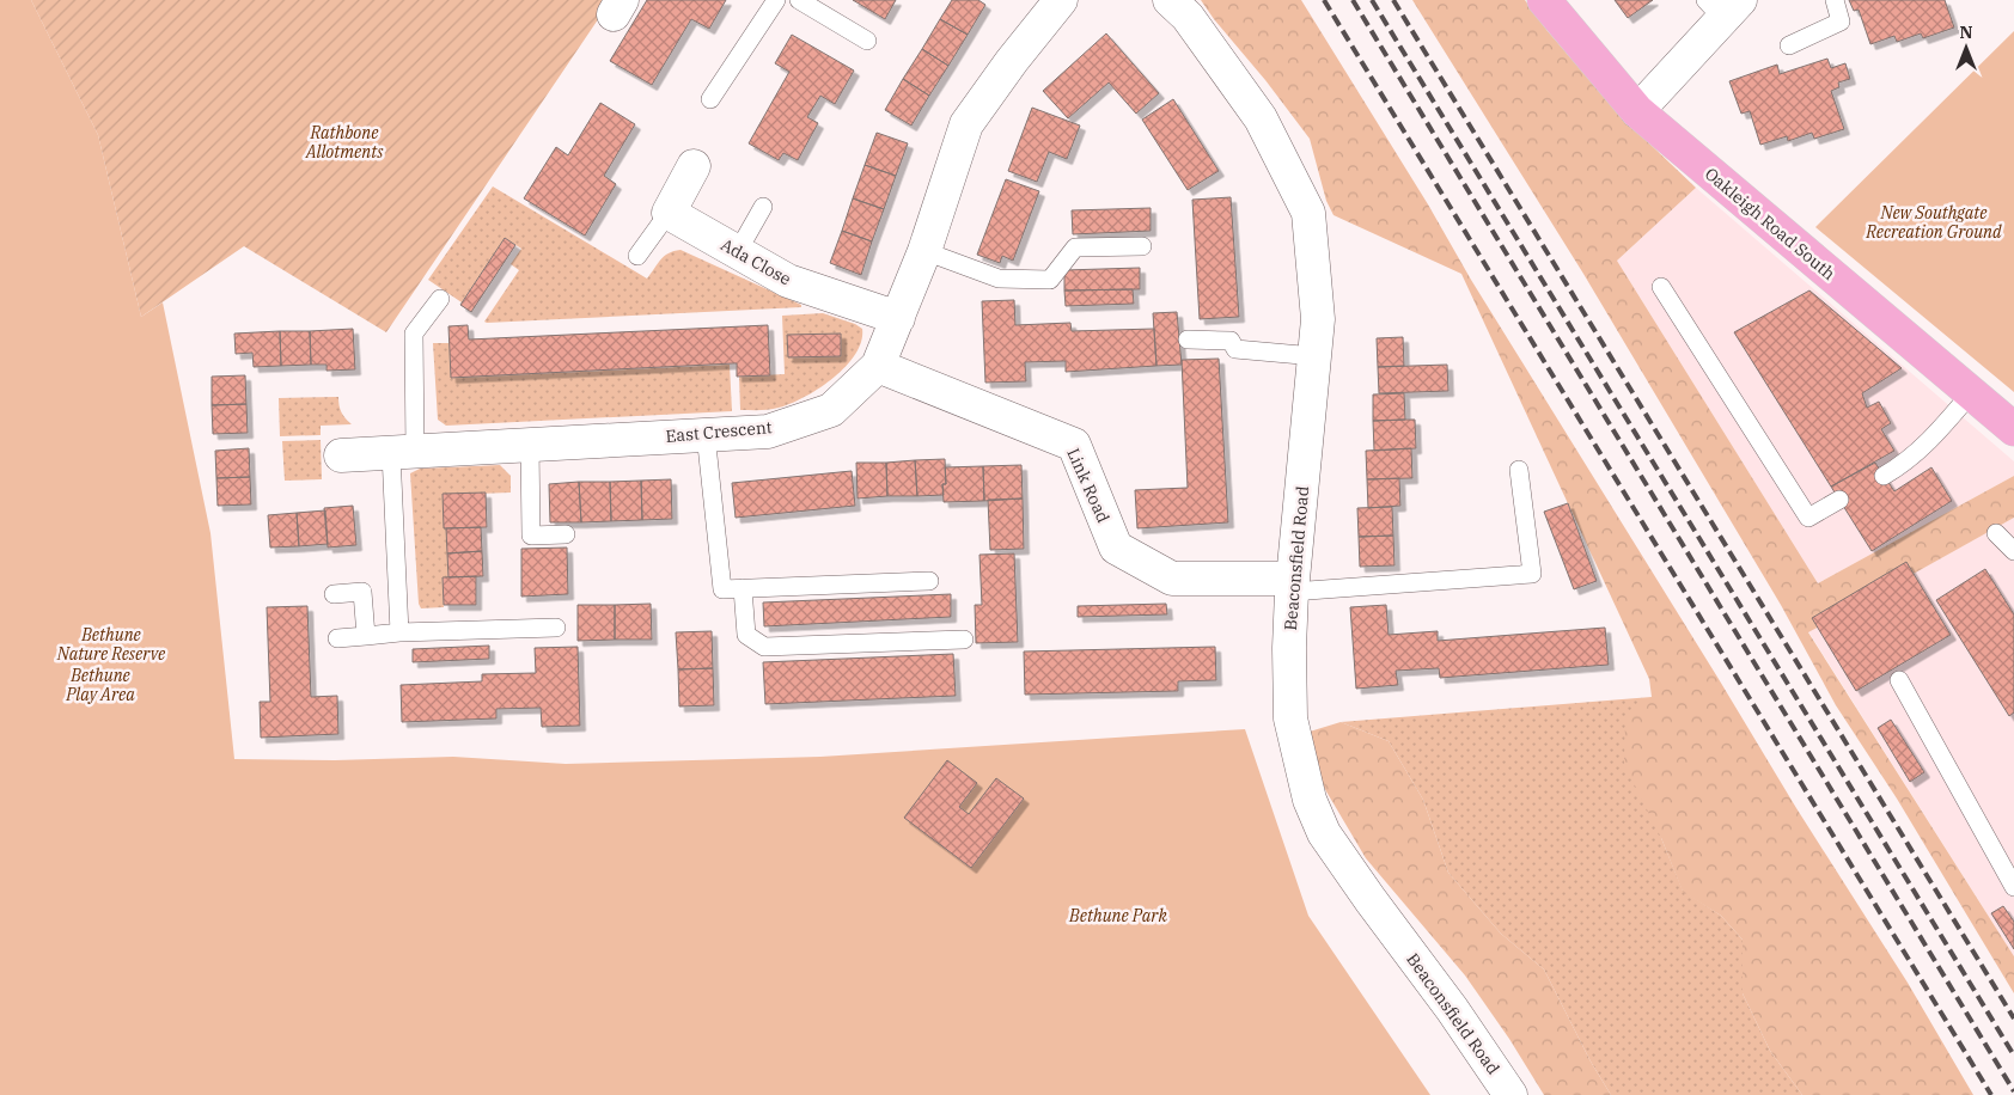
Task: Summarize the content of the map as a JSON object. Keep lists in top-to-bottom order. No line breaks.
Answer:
{"streets":{"main road":["Oakleigh Road South"],"street":["Ada Close","East Crescent","Link Road","Beaconsfield Road"]},"crossings":[["Ada Close","East Crescent"],["East Crescent","Link Road"],["Link Road","Beaconsfield Road"]],"parks":["Rathbone Allotments","New Southgate Recreation Ground","Bethune Nature Reserve","Bethune Play Area","Bethune Park"],"north":"top"}
